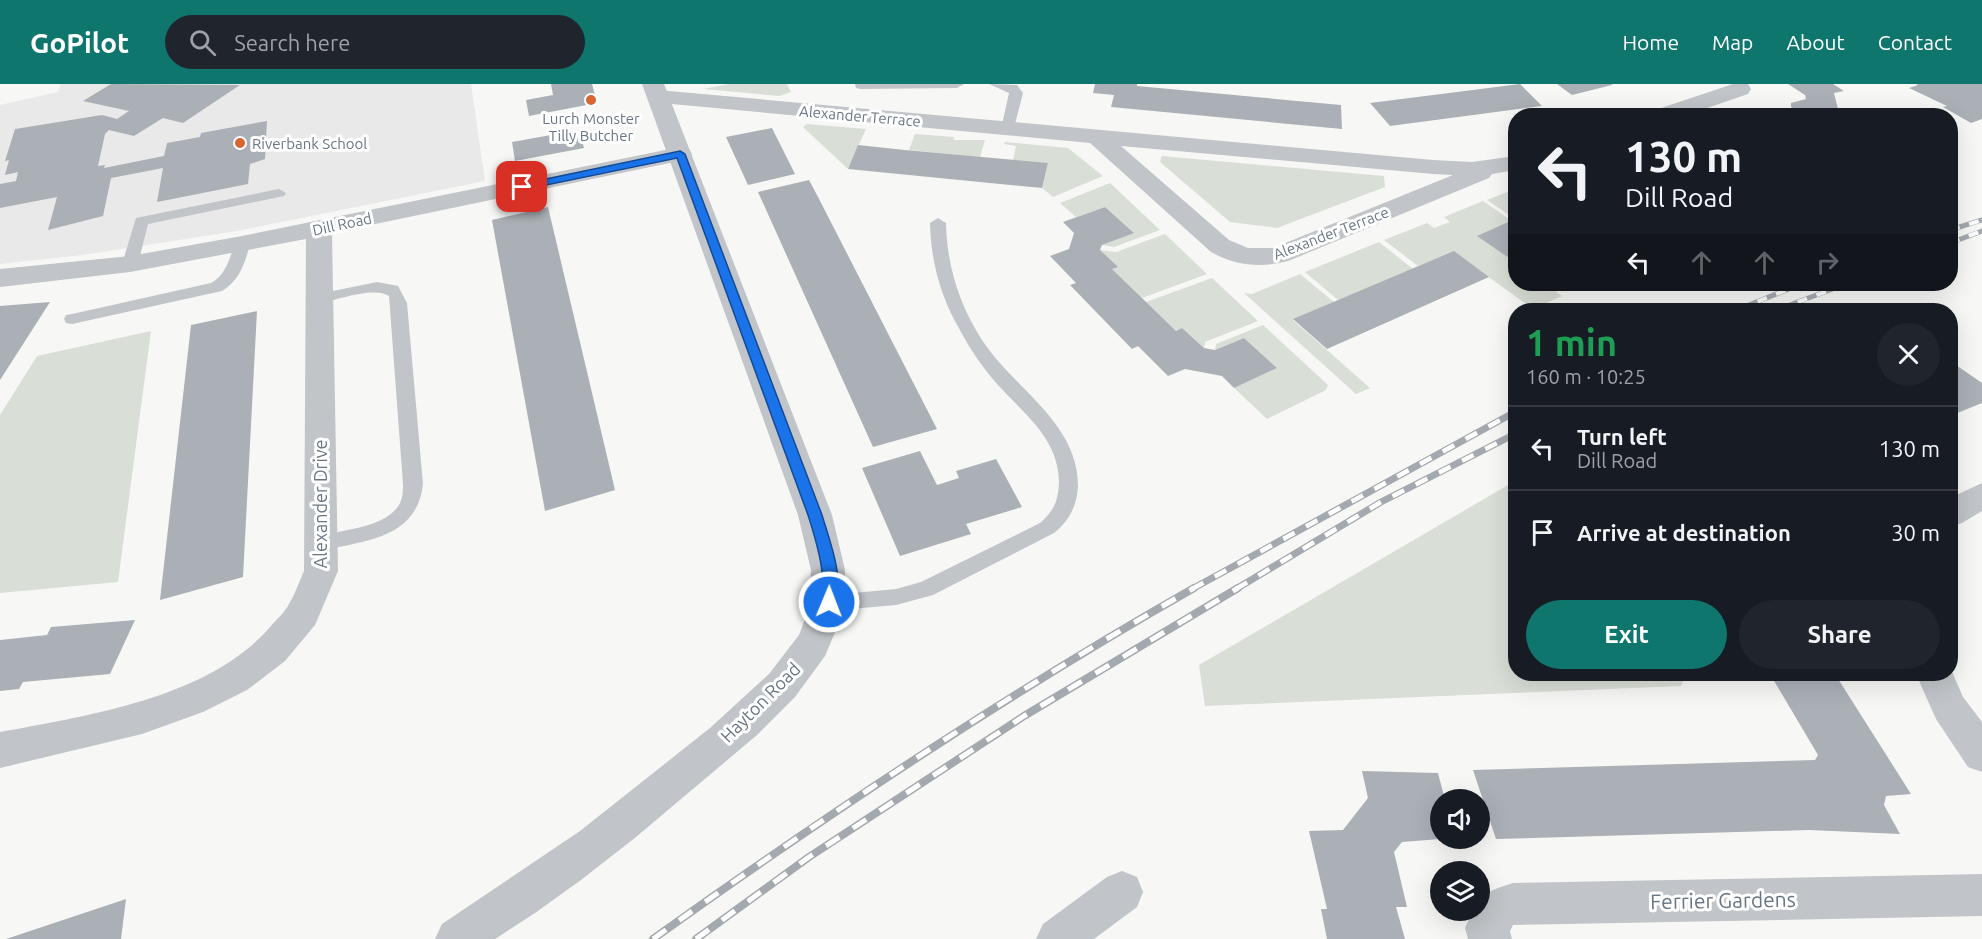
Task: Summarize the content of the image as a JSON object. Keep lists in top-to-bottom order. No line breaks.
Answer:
{"streets":{"street":["Alexander Terrace","Dill Road","Alexander Drive","Hayton Road","Ferrier Gardens"]},"crossings":[["Alexander Terrace","Hayton Road"],["Dill Road","Alexander Drive"],["Dill Road","Hayton Road"]],"places":["Lurch Monster Tilly Butcher","Riverbank School"],"page":{"header":"GoPilot","search":"Search here","nav":["Home","Map","About","Contact"],"turn":["130 m","Dill Road"],"heading":["1 min","160 m · 10:25"],"list":[{"name":"Turn left","note":"Dill Road","value":"130 m"},{"name":"Arrive at destination","value":"30 m"}],"buttons":["Exit","Share"]}}
